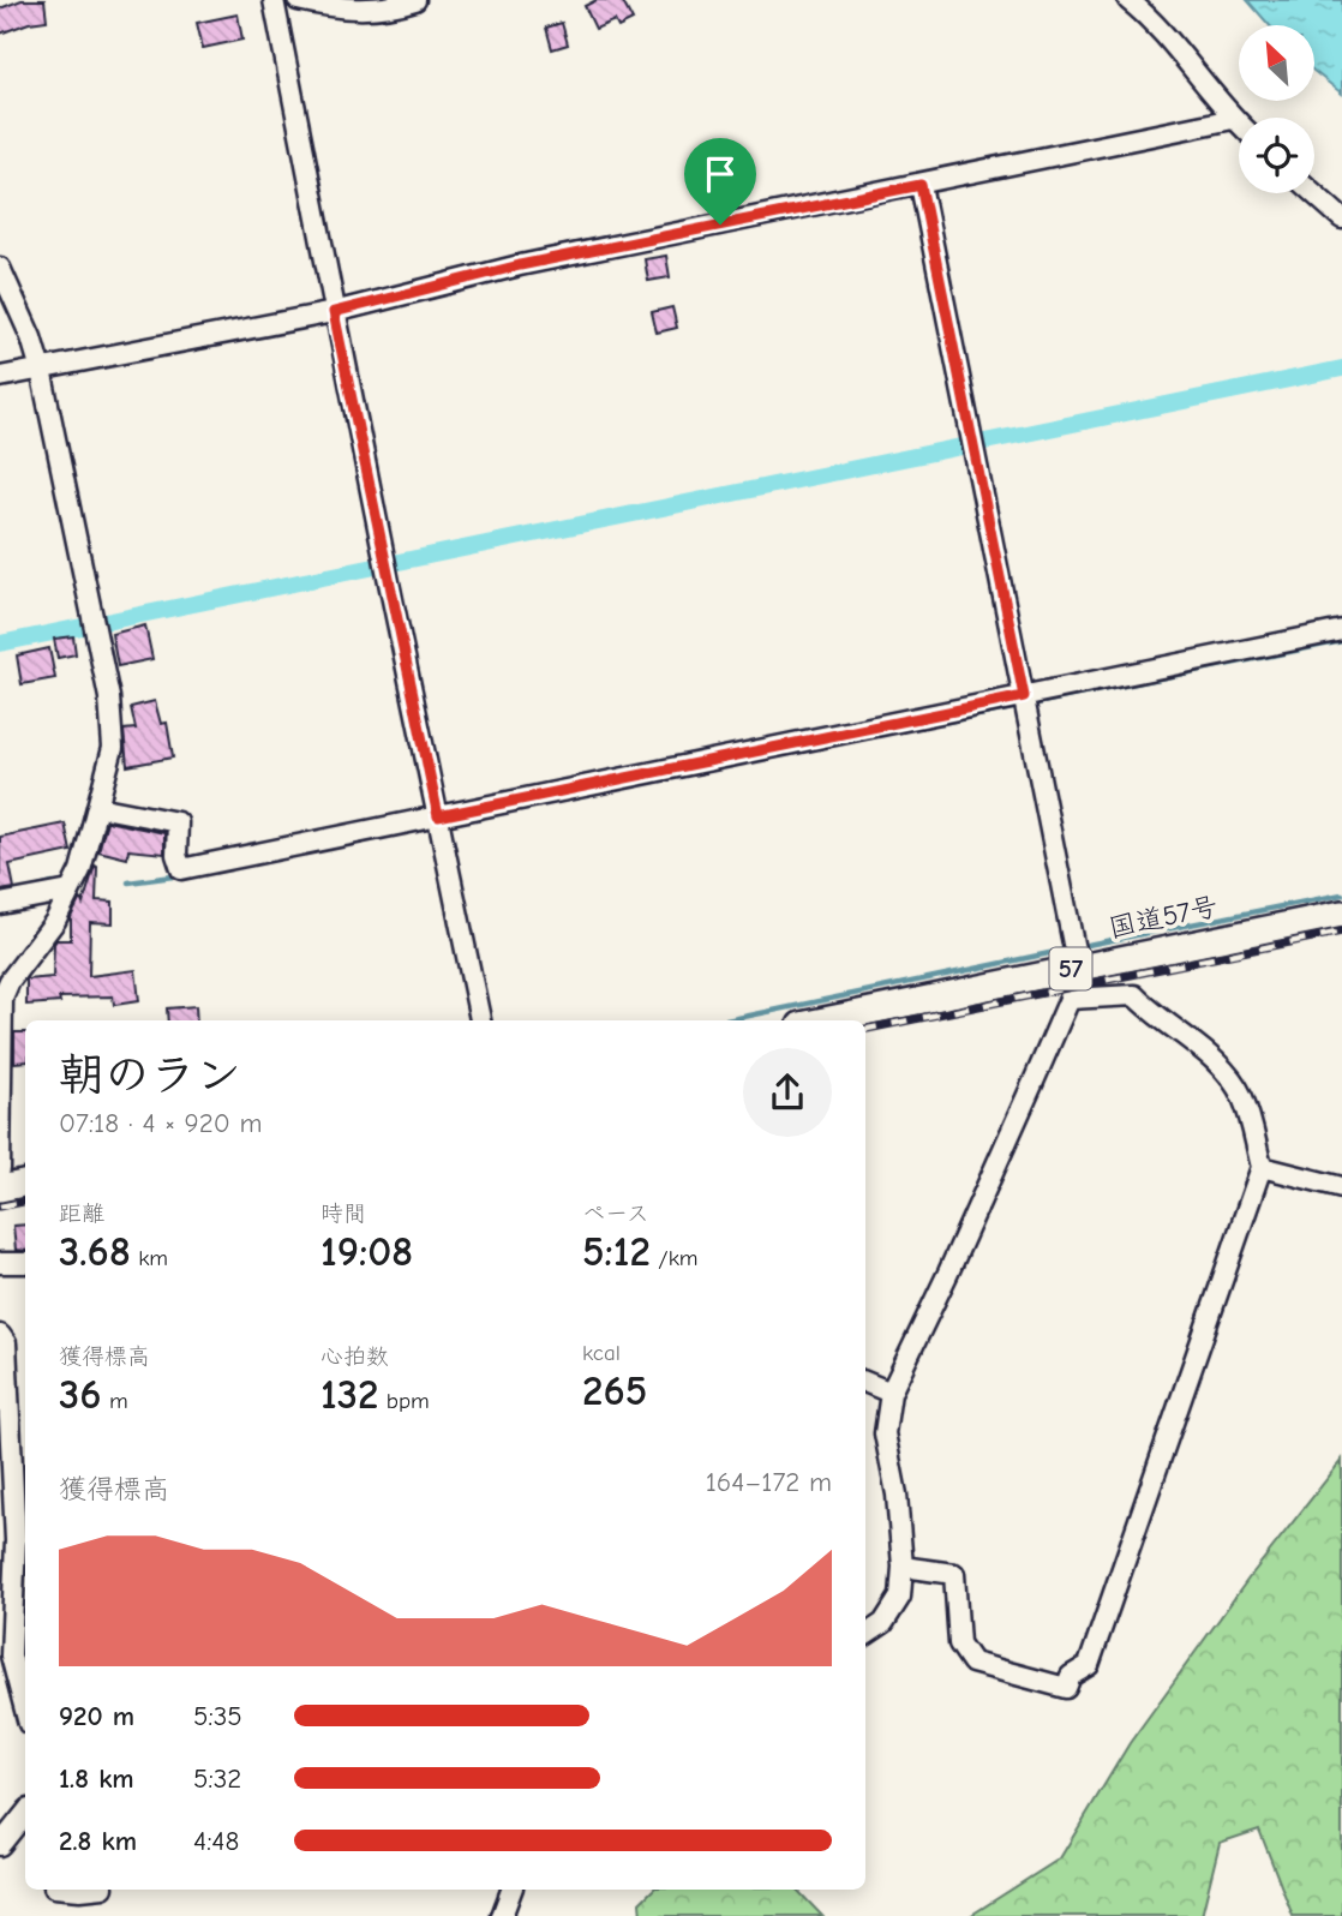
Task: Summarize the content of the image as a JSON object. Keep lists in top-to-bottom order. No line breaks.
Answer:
{"streets":{"highway":["国道57号","57"]},"north":"top left","page":{"heading":["朝のラン","07:18 · 4 × 920 m"],"stats":[["距離","3.68 km"],["時間","19:08"],["ペース","5:12 /km"],["獲得標高","36 m"],["心拍数","132 bpm"],["kcal","265"]],"chart":["獲得標高","164–172 m"],"list":[{"name":"920 m","note":"5:35"},{"name":"1.8 km","note":"5:32"},{"name":"2.8 km","note":"4:48"}]}}
